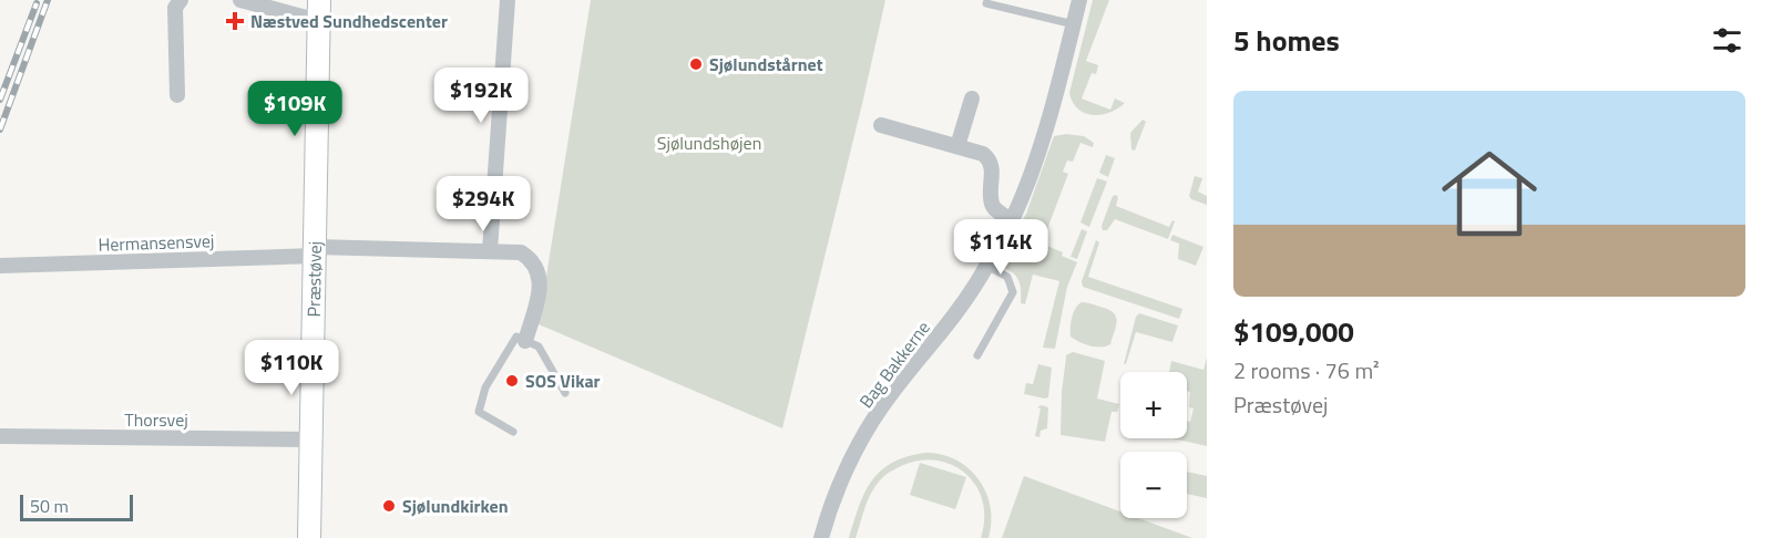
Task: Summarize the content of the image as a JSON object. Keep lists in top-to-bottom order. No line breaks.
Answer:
{"streets":{"street":["Hermansensvej","Præstøvej","Bag Bakkerne","Thorsvej"]},"crossings":[["Hermansensvej","Præstøvej"],["Præstøvej","Thorsvej"]],"parks":["Sjølundshøjen"],"places":{"health":["Næstved Sundhedscenter"],"other":["Sjølundstårnet","SOS Vikar","Sjølundkirken"]},"scale_bar":"50 m","page":{"heading":"5 homes","price":["$192K","$109K","$294K","$114K","$110K"],"list":[{"name":"$109,000","note":"2 rooms · 76 m² · Præstøvej"}],"map_buttons":["+","−"],"scale":"50 m"}}
